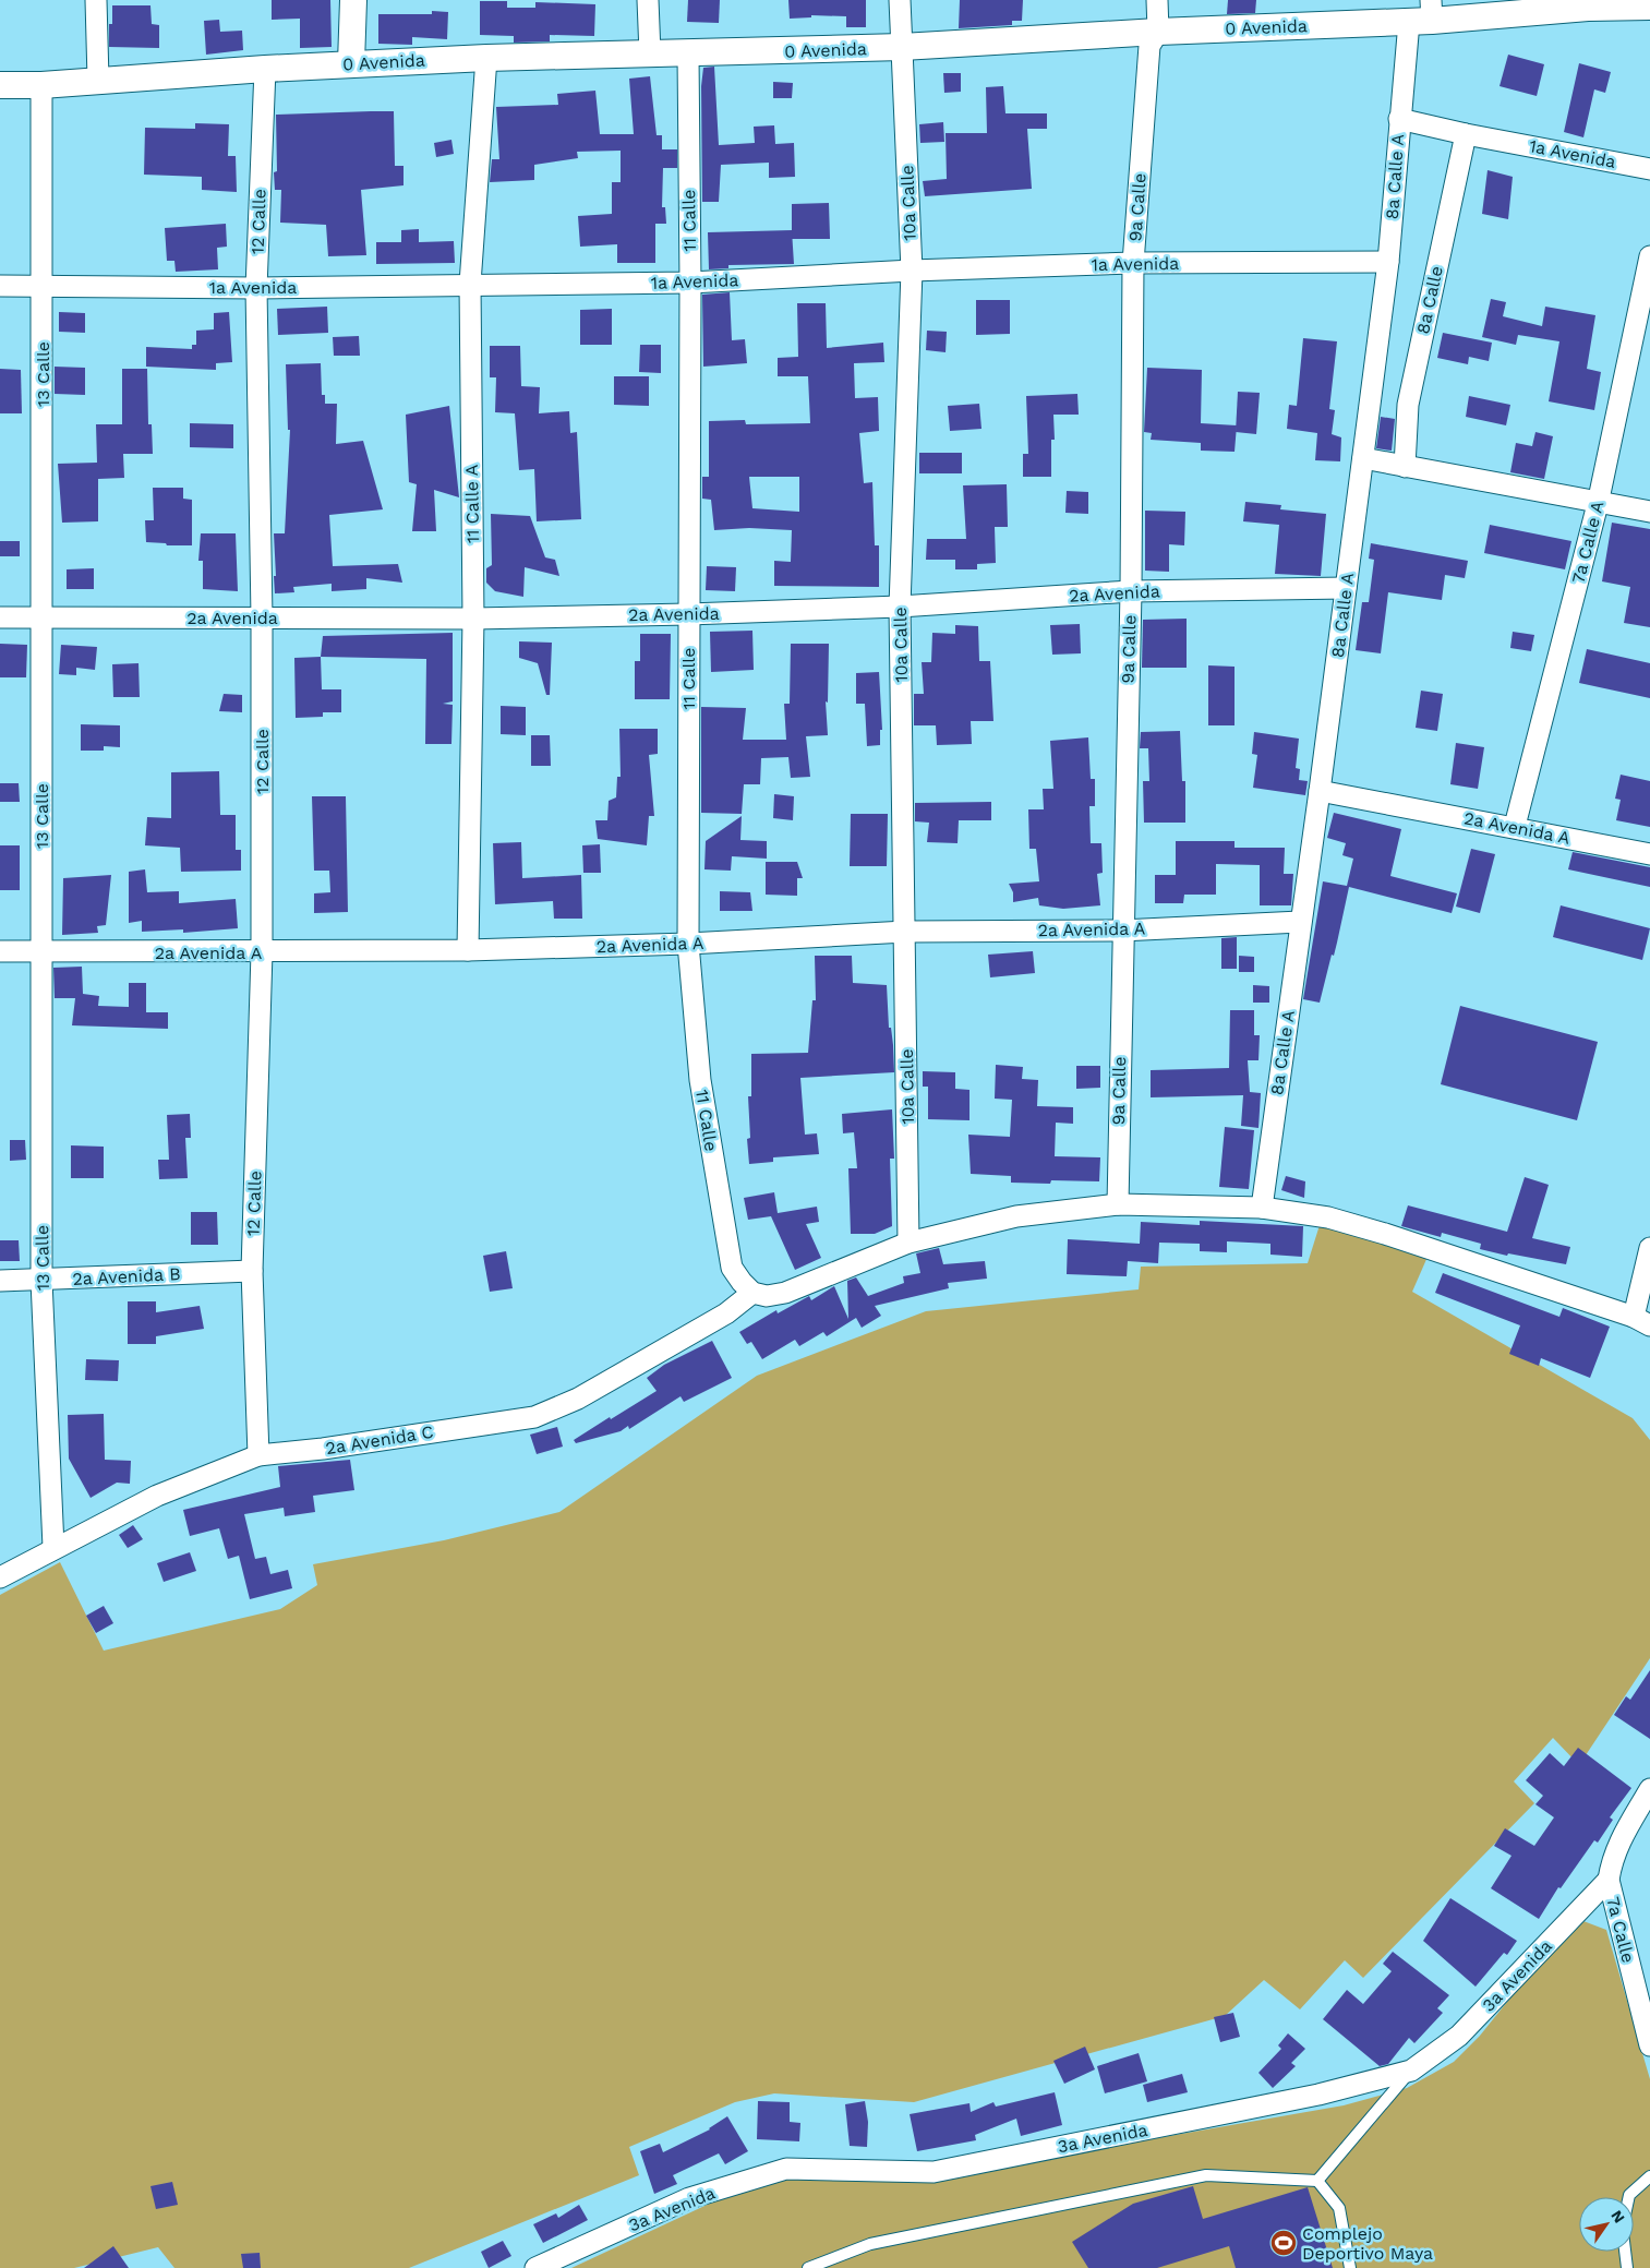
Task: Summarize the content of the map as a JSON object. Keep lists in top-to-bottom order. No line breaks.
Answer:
{"streets":{"street":["0 Avenida","1a Avenida","8a Calle A","10a Calle","9a Calle","11 Calle","12 Calle","8a Calle","13 Calle","11 Calle A","7a Calle A","2a Avenida","2a Avenida A","2a Avenida B","2a Avenida C","7a Calle","3a Avenida"]},"crossings":[["0 Avenida","8a Calle A"],["0 Avenida","10a Calle"],["0 Avenida","9a Calle"],["0 Avenida","11 Calle"],["0 Avenida","12 Calle"],["0 Avenida","13 Calle"],["0 Avenida","11 Calle A"],["1a Avenida","8a Calle A"],["1a Avenida","10a Calle"],["1a Avenida","9a Calle"],["1a Avenida","11 Calle"],["1a Avenida","12 Calle"],["1a Avenida","8a Calle"],["1a Avenida","13 Calle"],["1a Avenida","11 Calle A"],["8a Calle A","2a Avenida"],["8a Calle A","2a Avenida A"],["10a Calle","2a Avenida"],["10a Calle","2a Avenida A"],["9a Calle","2a Avenida"],["9a Calle","2a Avenida A"],["11 Calle","2a Avenida"],["11 Calle","2a Avenida A"],["11 Calle","2a Avenida C"],["12 Calle","2a Avenida"],["12 Calle","2a Avenida A"],["12 Calle","2a Avenida B"],["12 Calle","2a Avenida C"],["13 Calle","2a Avenida"],["13 Calle","2a Avenida A"],["13 Calle","2a Avenida B"],["13 Calle","2a Avenida C"],["11 Calle A","2a Avenida"],["11 Calle A","2a Avenida A"],["7a Calle A","2a Avenida A"],["7a Calle","3a Avenida"]],"places":{"sports":["Complejo Deportivo Maya"]},"north":"top right"}
